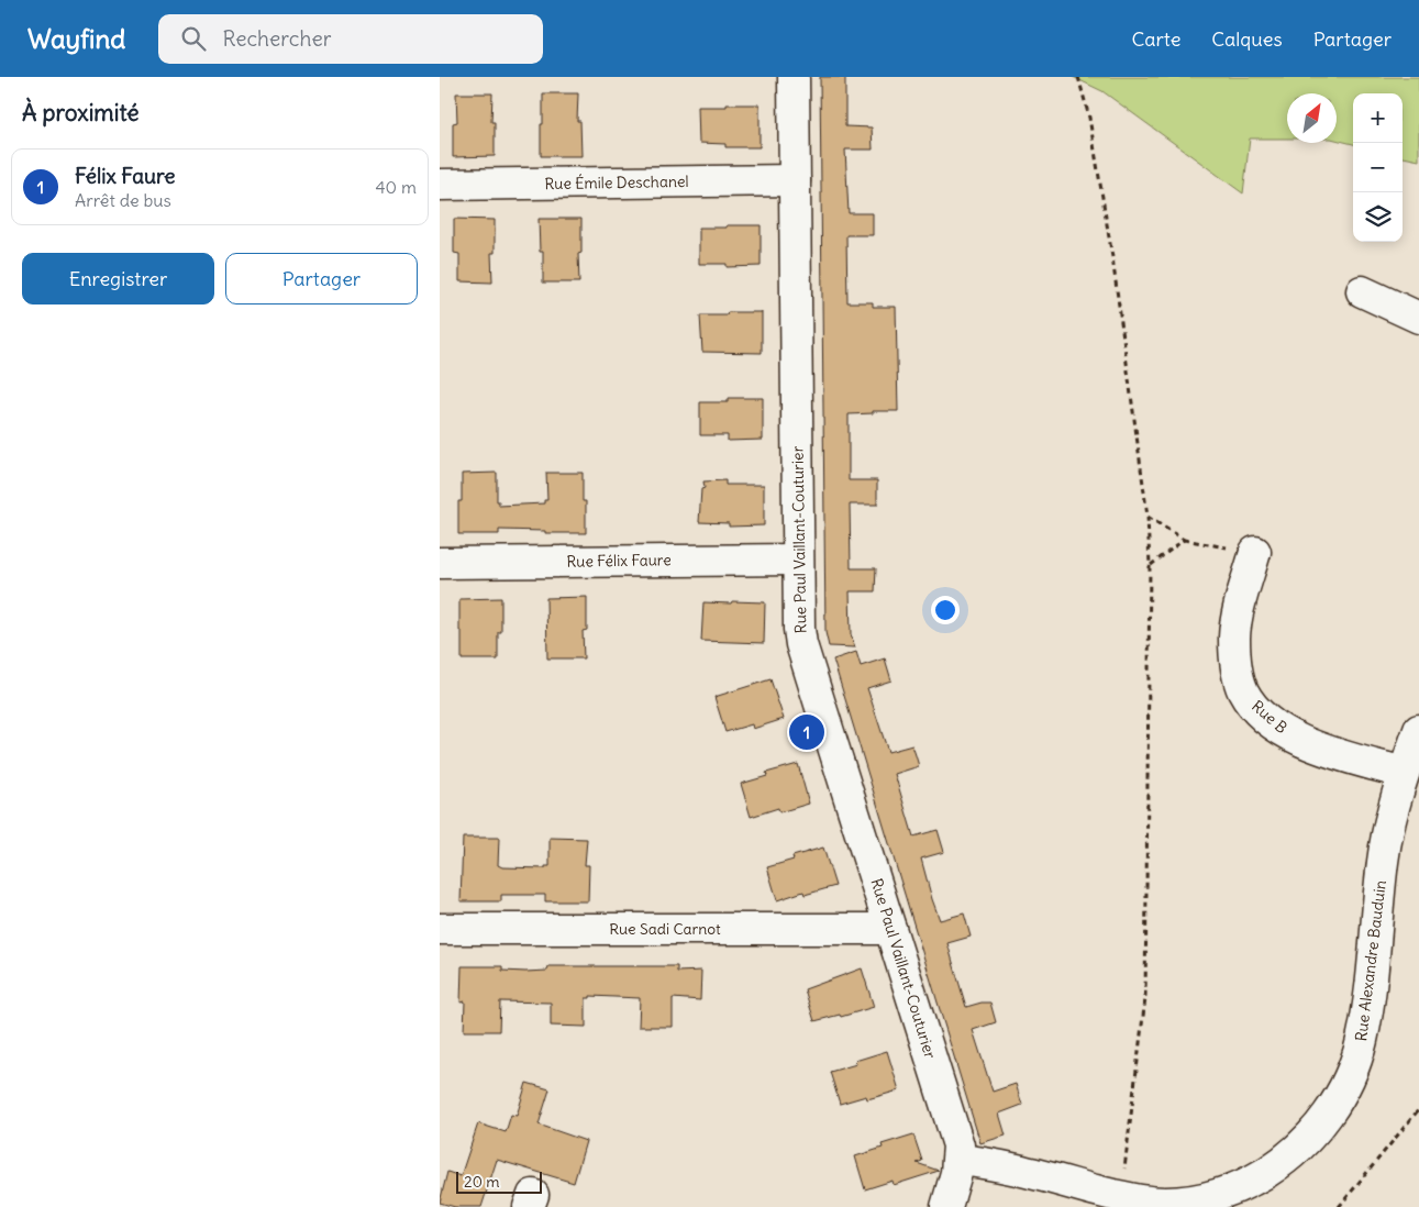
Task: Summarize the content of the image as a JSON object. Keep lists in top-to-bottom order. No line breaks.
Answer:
{"streets":{"street":["Rue Émile Deschanel","Rue Paul Vaillant-Couturier","Rue Félix Faure","Rue B","Rue Sadi Carnot","Rue Alexandre Bauduin"]},"crossings":[["Rue Émile Deschanel","Rue Paul Vaillant-Couturier"],["Rue Paul Vaillant-Couturier","Rue Félix Faure"],["Rue Paul Vaillant-Couturier","Rue Sadi Carnot"],["Rue Paul Vaillant-Couturier","Rue Alexandre Bauduin"],["Rue B","Rue Alexandre Bauduin"]],"scale_bar":"20 m","north":"top right","page":{"header":"Wayfind","search":"Rechercher","nav":["Carte","Calques","Partager"],"heading":"À proximité","map_buttons":["+","−"],"list":[{"mark":"1","name":"Félix Faure","note":"Arrêt de bus","value":"40 m"}],"buttons":["Enregistrer","Partager"],"pins":"1","scale":"20 m"}}
